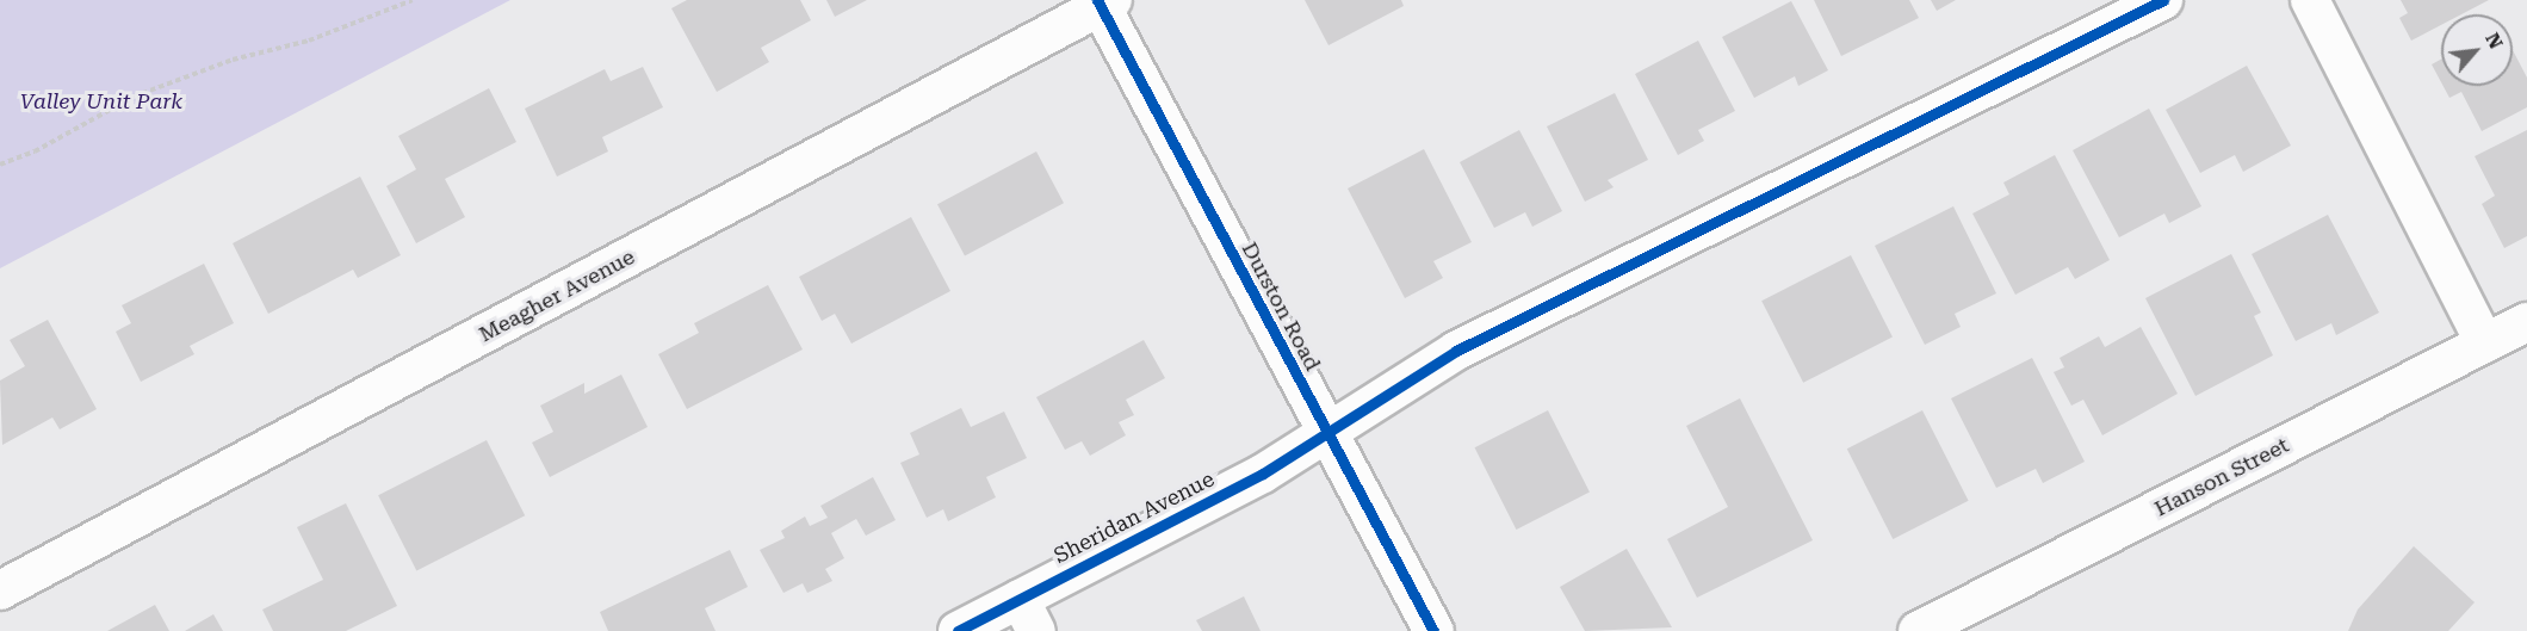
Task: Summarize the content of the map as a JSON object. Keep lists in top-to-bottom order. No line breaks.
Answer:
{"streets":{"main road":["Durston Road"],"street":["Meagher Avenue","Hanson Street","Sheridan Avenue"]},"crossings":[["Meagher Avenue","Durston Road"],["Durston Road","Sheridan Avenue"]],"parks":["Valley Unit Park"],"north":"top right"}
